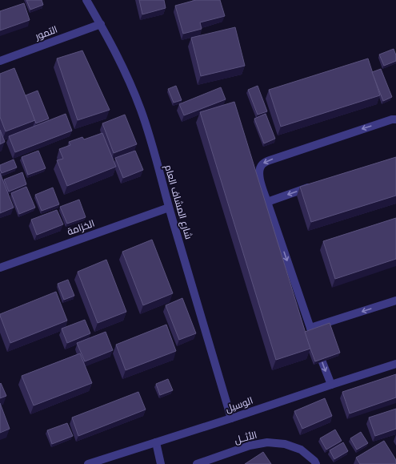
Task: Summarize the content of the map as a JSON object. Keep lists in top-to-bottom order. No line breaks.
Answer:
{"streets":{"street":["التمور","شارع المشاف العام","الخزامة","الوسيل","الأثــل"]},"crossings":[["التمور","شارع المشاف العام"],["شارع المشاف العام","الخزامة"],["شارع المشاف العام","الوسيل"]]}
